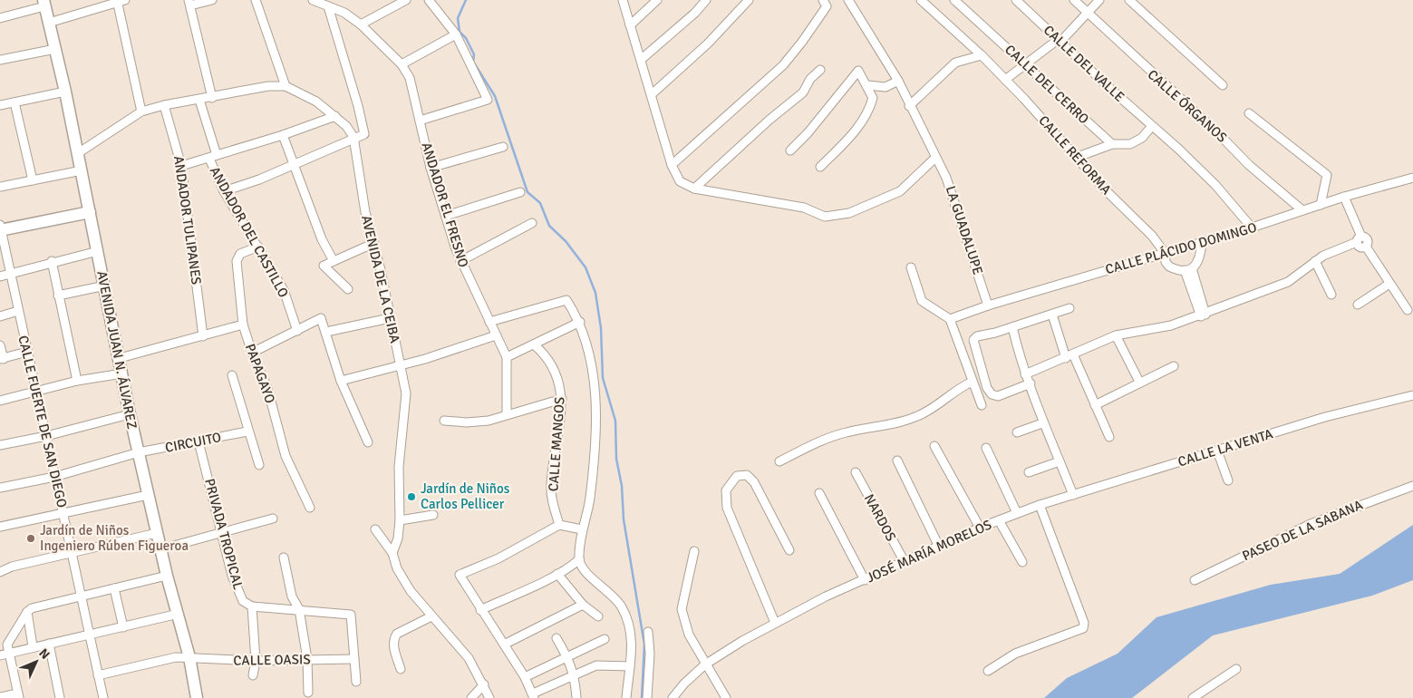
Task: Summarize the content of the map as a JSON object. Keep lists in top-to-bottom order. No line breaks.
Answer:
{"streets":{"main road":["AVENIDA JUAN N. ÁLVAREZ"],"street":["CALLE DEL VALLE","CALLE DEL CERRO","CALLE ÓRGANOS","CALLE REFORMA","ANDADOR EL FRESNO","ANDADOR TULIPANES","LA GUADALUPE","ANDADOR DEL CASTILLO","CALLE PLÁCIDO DOMINGO","AVENIDA DE LA CEIBA","PAPAGAYO","CALLE FUERTE DE SAN DIEGO","CIRCUITO","CALLE MANGOS","CALLE LA VENTA","NARDOS","PASEO DE LA SABANA","PRIVADA TROPICAL","JOSÉ MARÍA MORELOS","CALLE OASIS"]},"crossings":[["CALLE DEL VALLE","CALLE PLÁCIDO DOMINGO"],["CALLE ÓRGANOS","CALLE PLÁCIDO DOMINGO"],["CALLE REFORMA","CALLE PLÁCIDO DOMINGO"],["LA GUADALUPE","CALLE PLÁCIDO DOMINGO"],["ANDADOR DEL CASTILLO","PAPAGAYO"],["AVENIDA JUAN N. ÁLVAREZ","CIRCUITO"],["AVENIDA JUAN N. ÁLVAREZ","CALLE OASIS"],["CALLE FUERTE DE SAN DIEGO","CIRCUITO"],["CALLE FUERTE DE SAN DIEGO","CALLE OASIS"],["CIRCUITO","PRIVADA TROPICAL"],["CALLE LA VENTA","JOSÉ MARÍA MORELOS"],["NARDOS","JOSÉ MARÍA MORELOS"],["PRIVADA TROPICAL","CALLE OASIS"]],"places":["Jardín de Niños Carlos Pellicer","Jardín de Niños Ingeniero Rúben Figueroa"],"north":"top right"}
